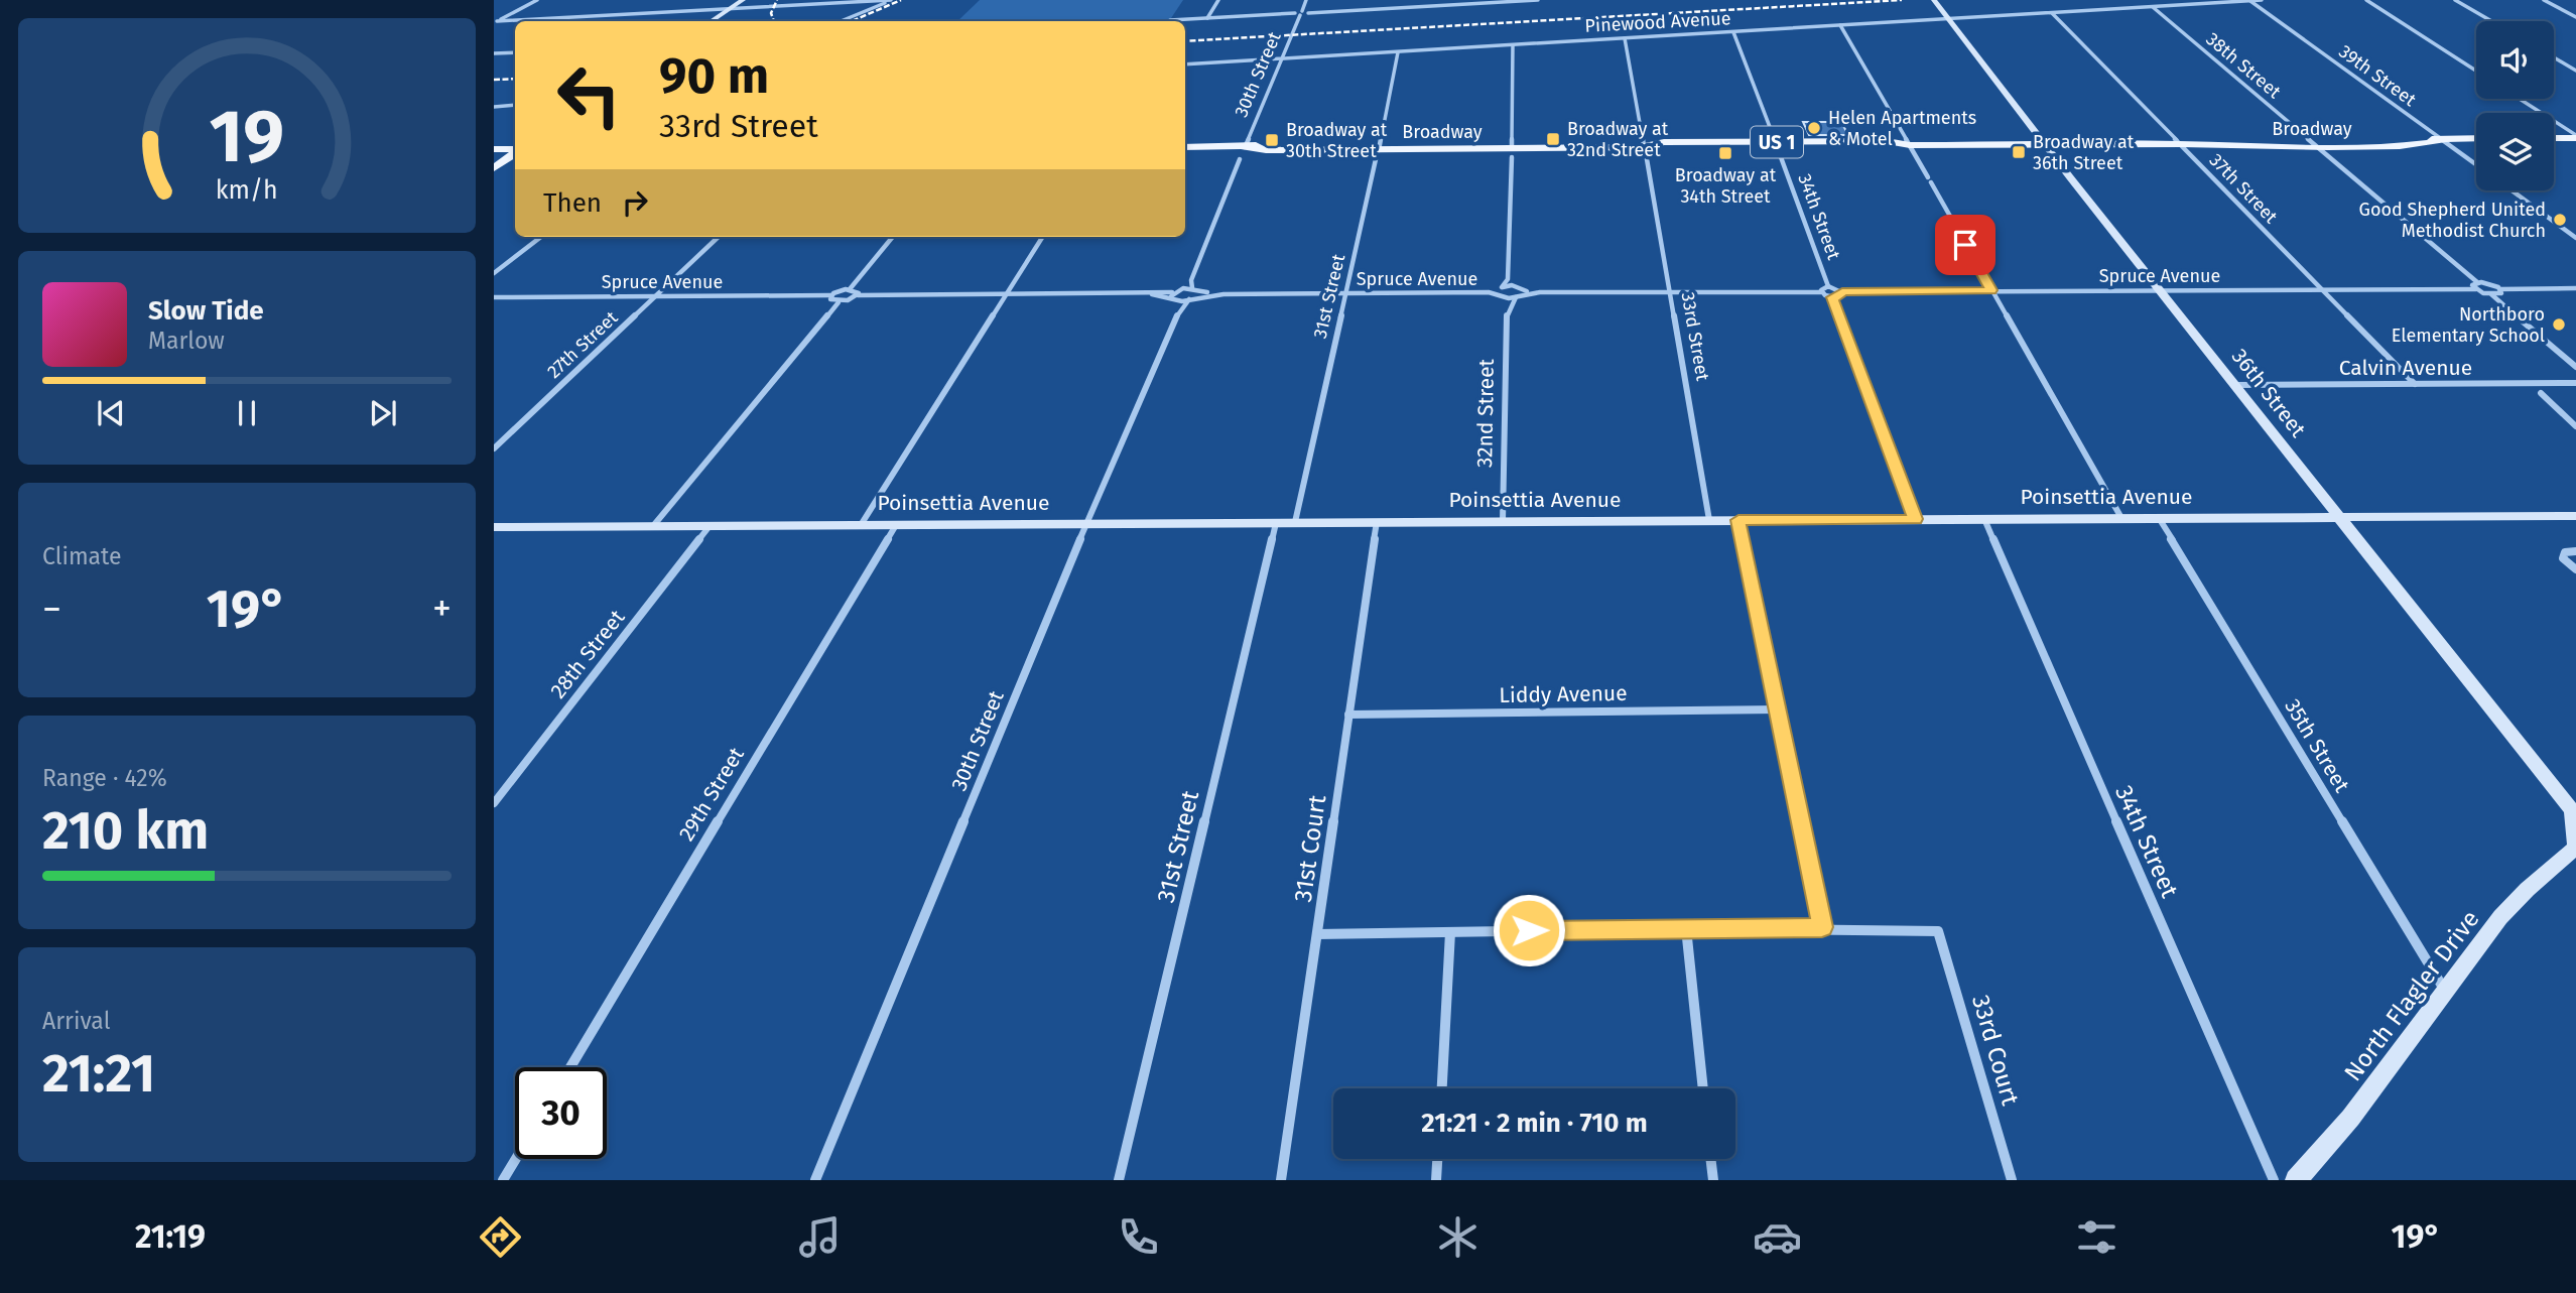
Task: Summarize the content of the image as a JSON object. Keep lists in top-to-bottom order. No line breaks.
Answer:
{"streets":{"main road":["Broadway","US 1"],"street":["Pinewood Avenue","38th Street","30th Street","39th Street","37th Street","34th Street","Spruce Avenue","31st Street","33rd Street","27th Street","Calvin Avenue","36th Street","32nd Street","Poinsettia Avenue","28th Street","Liddy Avenue","35th Street","29th Street","31st Court","North Flagler Drive","33rd Court"]},"crossings":[["Pinewood Avenue","38th Street"],["Pinewood Avenue","30th Street"],["Pinewood Avenue","39th Street"],["Pinewood Avenue","37th Street"],["Pinewood Avenue","34th Street"],["Pinewood Avenue","31st Street"],["Pinewood Avenue","36th Street"],["38th Street","Broadway"],["30th Street","Broadway"],["30th Street","Spruce Avenue"],["30th Street","Poinsettia Avenue"],["39th Street","Broadway"],["Broadway","37th Street"],["Broadway","34th Street"],["Broadway","31st Street"],["Broadway","36th Street"],["37th Street","Spruce Avenue"],["37th Street","Calvin Avenue"],["34th Street","Poinsettia Avenue"],["Spruce Avenue","31st Street"],["Spruce Avenue","27th Street"],["Spruce Avenue","36th Street"],["Spruce Avenue","32nd Street"],["31st Street","Poinsettia Avenue"],["33rd Street","Poinsettia Avenue"],["Calvin Avenue","36th Street"],["36th Street","Poinsettia Avenue"],["36th Street","North Flagler Drive"],["32nd Street","Poinsettia Avenue"],["Poinsettia Avenue","28th Street"],["Poinsettia Avenue","35th Street"],["Poinsettia Avenue","29th Street"],["Poinsettia Avenue","31st Court"],["Liddy Avenue","31st Court"],["35th Street","North Flagler Drive"]],"places":{"other":["Helen Apartments & Motel","Good Shepherd United Methodist Church","Northboro Elementary School"],"transit":["Broadway at 32nd Street","Broadway at 30th Street","Broadway at 36th Street","Broadway at 34th Street"]},"page":{"turn":["90 m","33rd Street"],"then":"Then","song":["Slow Tide","Marlow"],"tile":["Climate",["Range · 42%","210 km"],["Arrival","21:21"]],"heat":["−","19°","+"],"limit":"30","trip":"21:21 · 2 min · 710 m","tabs":["21:19","19°"],"gauge":["19","km/h"]}}
